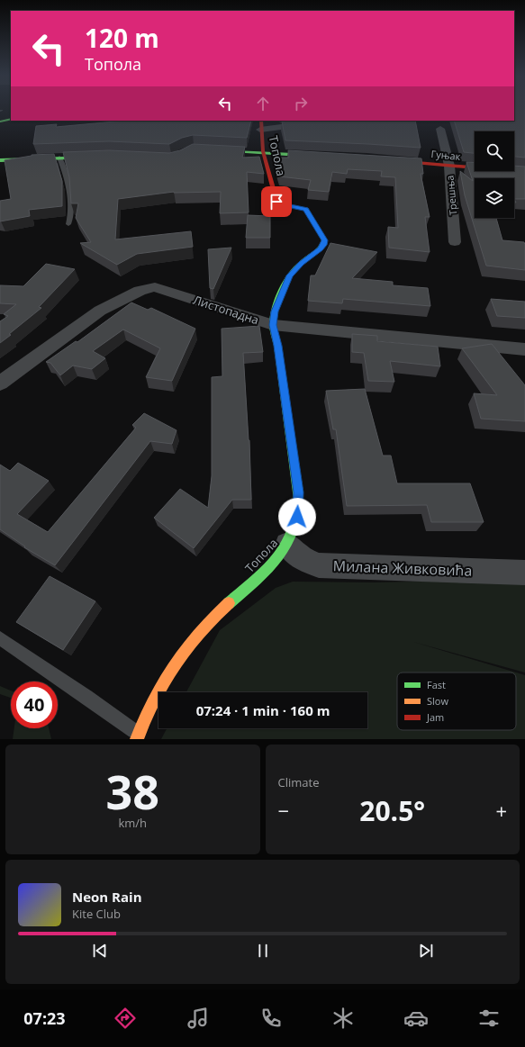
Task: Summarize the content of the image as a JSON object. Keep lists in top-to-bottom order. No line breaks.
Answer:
{"streets":{"street":["Гуњак","Топола","Трешња","Листопадна","Милана Живковића"]},"crossings":[["Гуњак","Трешња"],["Топола","Листопадна"],["Топола","Милана Живковића"]],"legend":["Fast","Slow","Jam"],"page":{"turn":["120 m","Топола"],"limit":"40","trip":"07:24 · 1 min · 160 m","tile":[["38","km/h"],"Climate"],"heat":["−","20.5°","+"],"song":["Neon Rain","Kite Club"],"tabs":"07:23"}}
